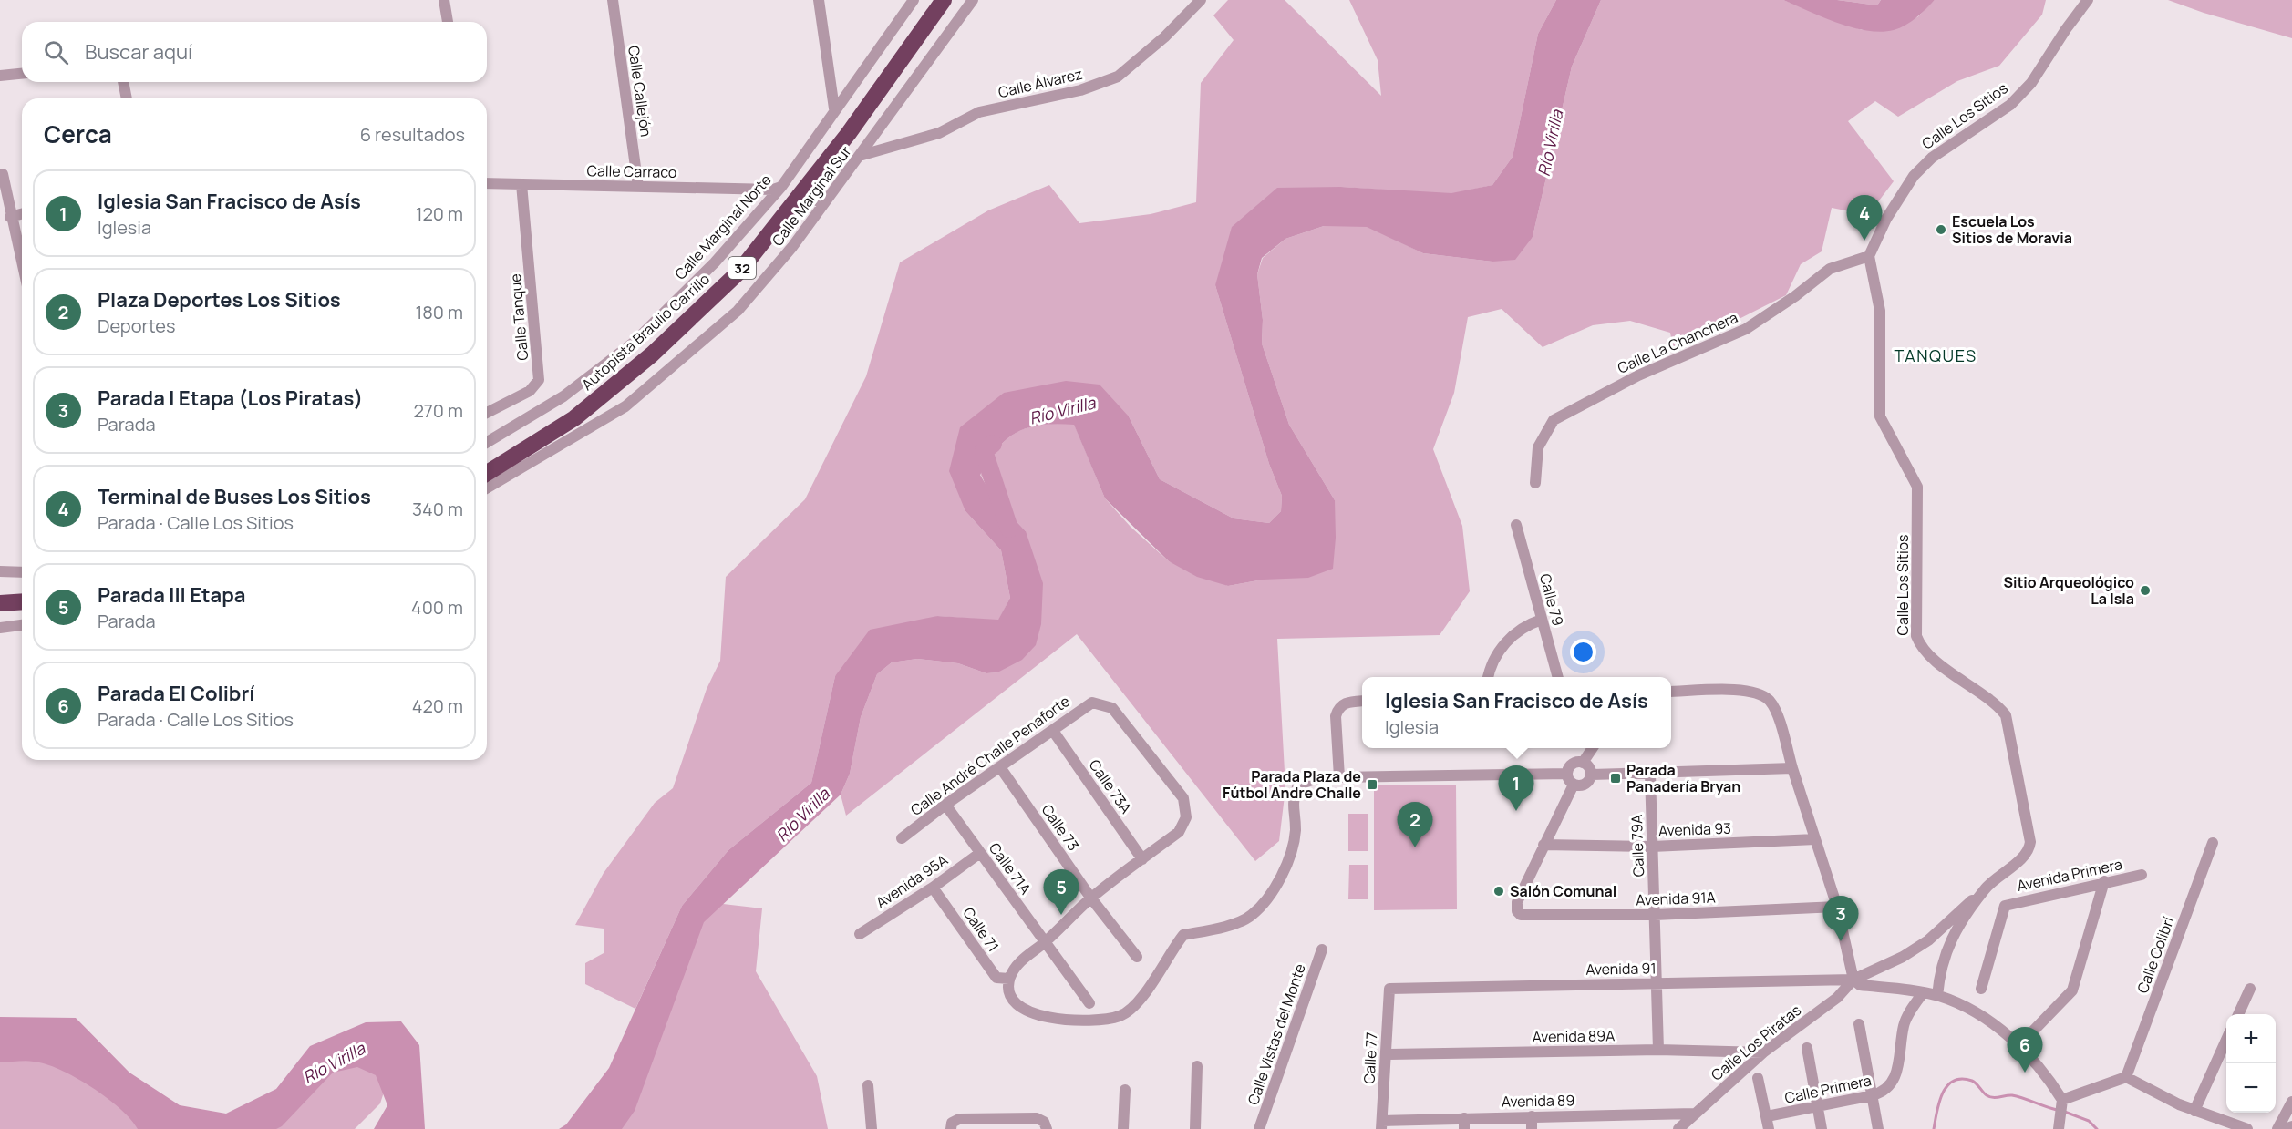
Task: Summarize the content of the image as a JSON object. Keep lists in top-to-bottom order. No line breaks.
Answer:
{"streets":{"highway":["32","Autopista Braulio Carrillo"],"street":["Calle Álvarez","Calle Callejón","Calle Los Sitios","Calle Carraco","Calle Marginal Sur","Calle Marginal Norte","Calle Tanque","Calle La Chanchera","Calle 79","Calle André Challe Penaforte","Calle 73A","Calle 73","Avenida 93","Calle 79A","Calle 71A","Avenida Primera","Avenida 95A","Avenida 91A","Calle 71","Calle Colibrí","Avenida 91","Calle Vistas del Monte","Avenida 89A","Calle Los Piratas","Calle 77","Calle Primera","Avenida 89"]},"crossings":[["Calle Álvarez","Calle Marginal Sur"],["Calle Callejón","Calle Carraco"],["Calle Los Sitios","Calle La Chanchera"],["Calle Carraco","Calle Marginal Norte"],["Calle Carraco","Calle Tanque"],["Calle André Challe Penaforte","Calle 73A"],["Calle André Challe Penaforte","Calle 73"],["Calle André Challe Penaforte","Calle 71A"],["Calle André Challe Penaforte","Calle 71"],["Avenida 93","Calle 79A"],["Avenida 93","Avenida 91A"],["Calle 79A","Avenida 91A"],["Calle 79A","Avenida 91"],["Calle 79A","Avenida 89A"],["Calle 71A","Avenida 95A"],["Avenida 95A","Calle 71"],["Avenida 91","Calle Los Piratas"],["Avenida 91","Calle 77"],["Avenida 89A","Calle Los Piratas"],["Avenida 89A","Calle 77"],["Calle Los Piratas","Avenida 89"],["Calle 77","Avenida 89"]],"districts":["TANQUES"],"water":["Río Virilla"],"places":{"other":["Escuela Los Sitios de Moravia","Sitio Arqueológico La Isla","Salón Comunal"],"transit":["Parada Panadería Bryan","Parada Plaza de Fútbol Andre Challe"]},"page":{"search":"Buscar aquí","heading":["Cerca","6 resultados"],"list":[{"mark":"1","name":"Iglesia San Fracisco de Asís","note":"Iglesia","value":"120 m"},{"mark":"2","name":"Plaza Deportes Los Sitios","note":"Deportes","value":"180 m"},{"mark":"3","name":"Parada I Etapa (Los Piratas)","note":"Parada","value":"270 m"},{"mark":"4","name":"Terminal de Buses Los Sitios","note":"Parada · Calle Los Sitios","value":"340 m"},{"mark":"5","name":"Parada III Etapa","note":"Parada","value":"400 m"},{"mark":"6","name":"Parada El Colibrí","note":"Parada · Calle Los Sitios","value":"420 m"}],"pins":["4","1","2","5","3","6"],"popup":["Iglesia San Fracisco de Asís","Iglesia"],"map_buttons":["+","−"]}}
